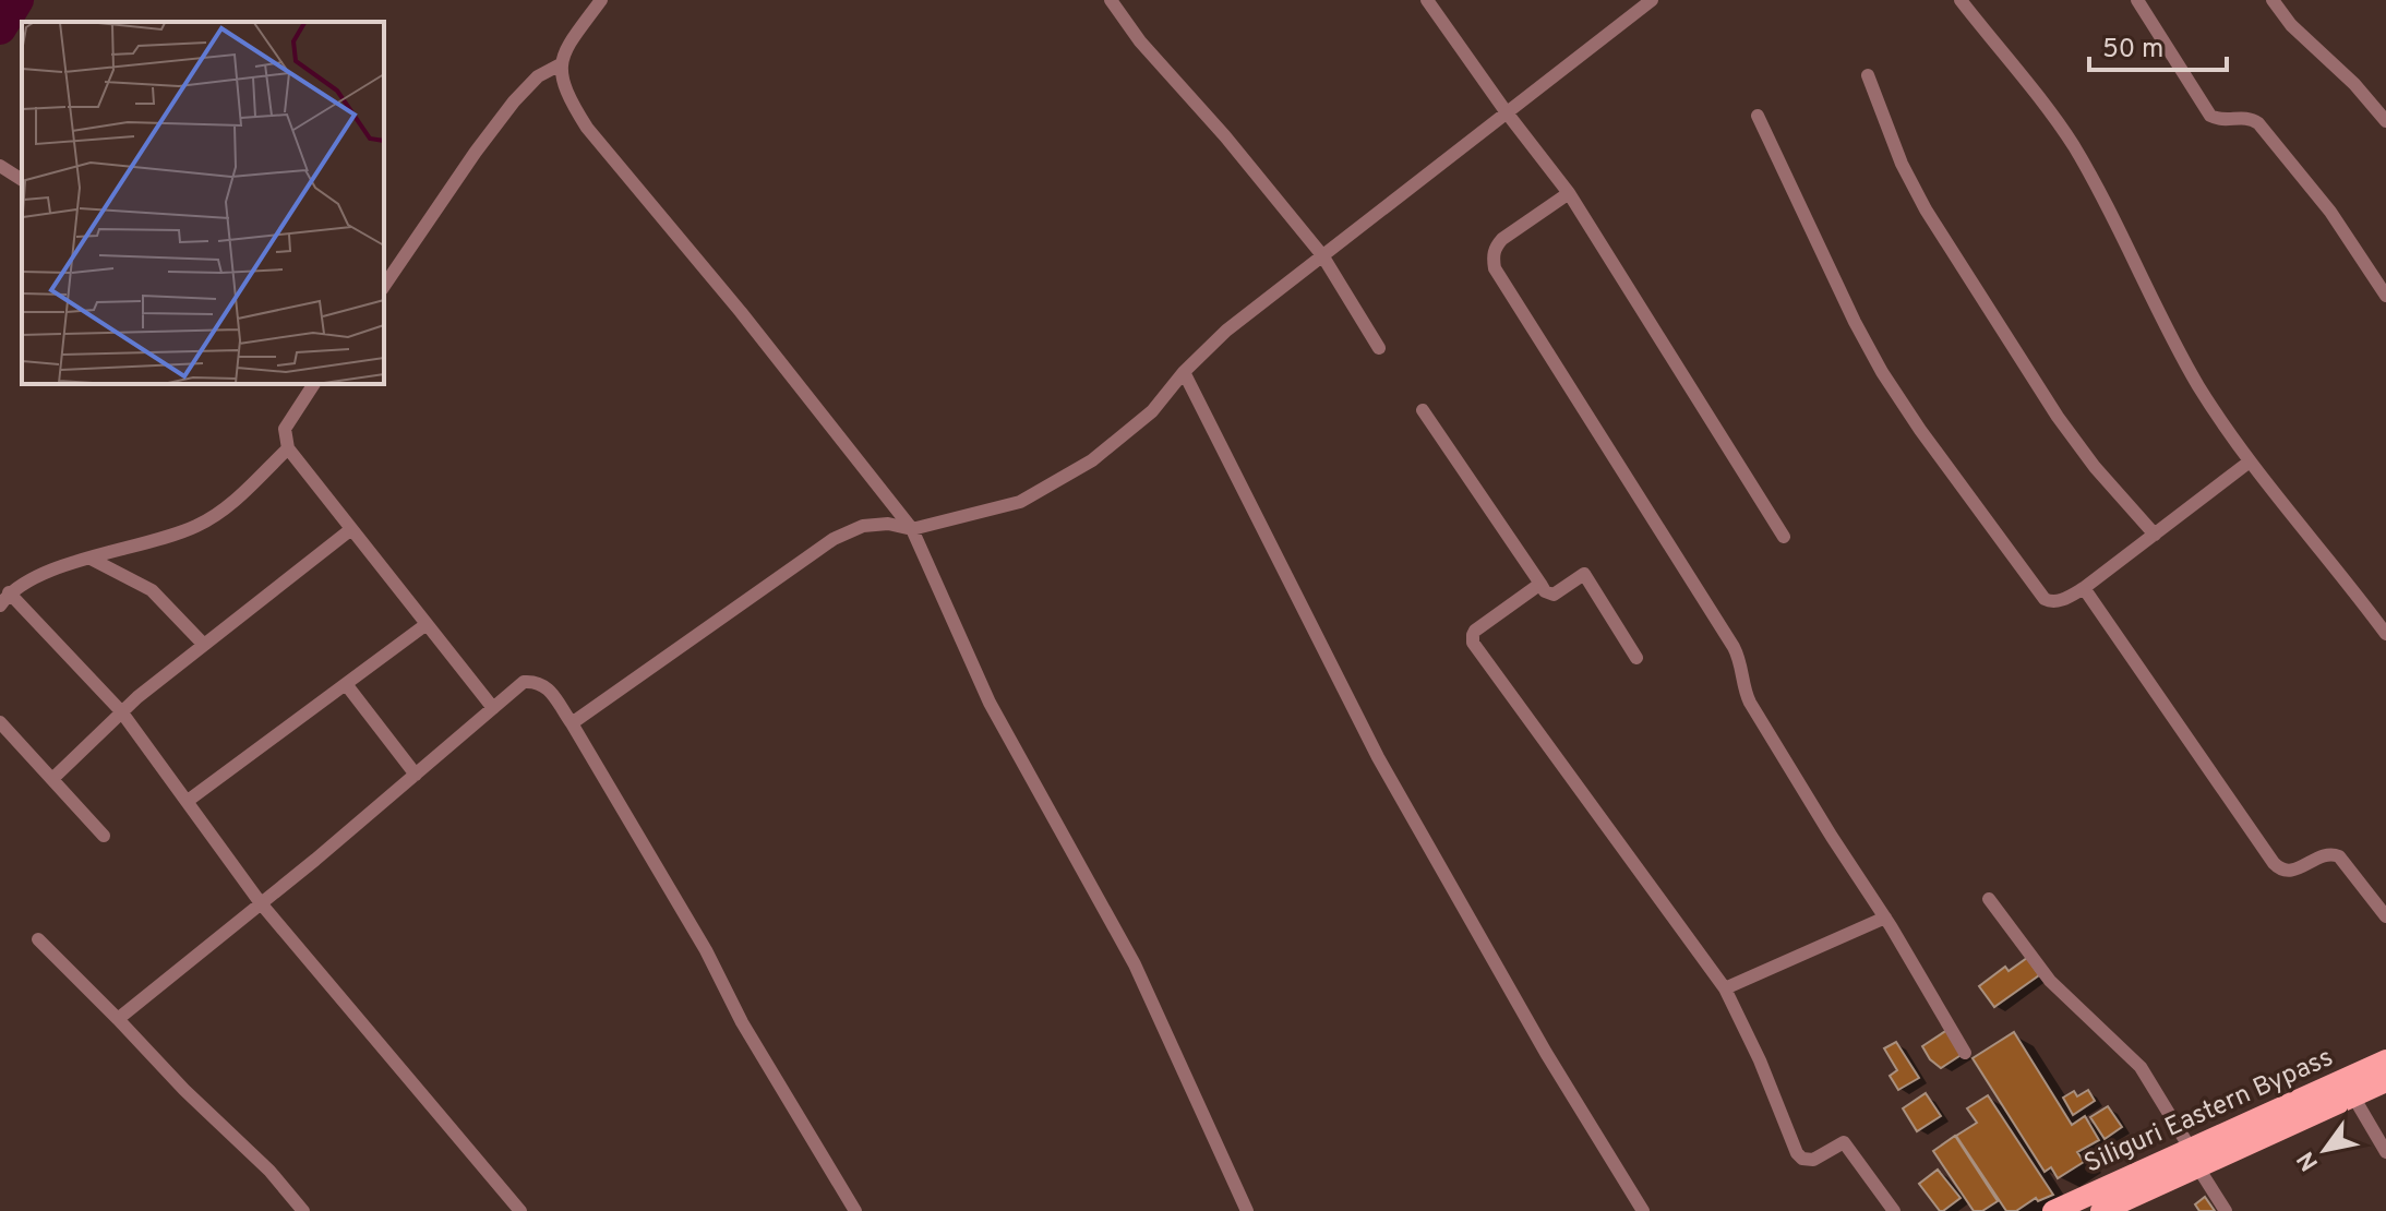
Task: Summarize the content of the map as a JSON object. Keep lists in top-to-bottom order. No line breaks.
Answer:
{"streets":{"main road":["Siliguri Eastern Bypass"]},"scale_bar":"50 m","north":"bottom left"}
